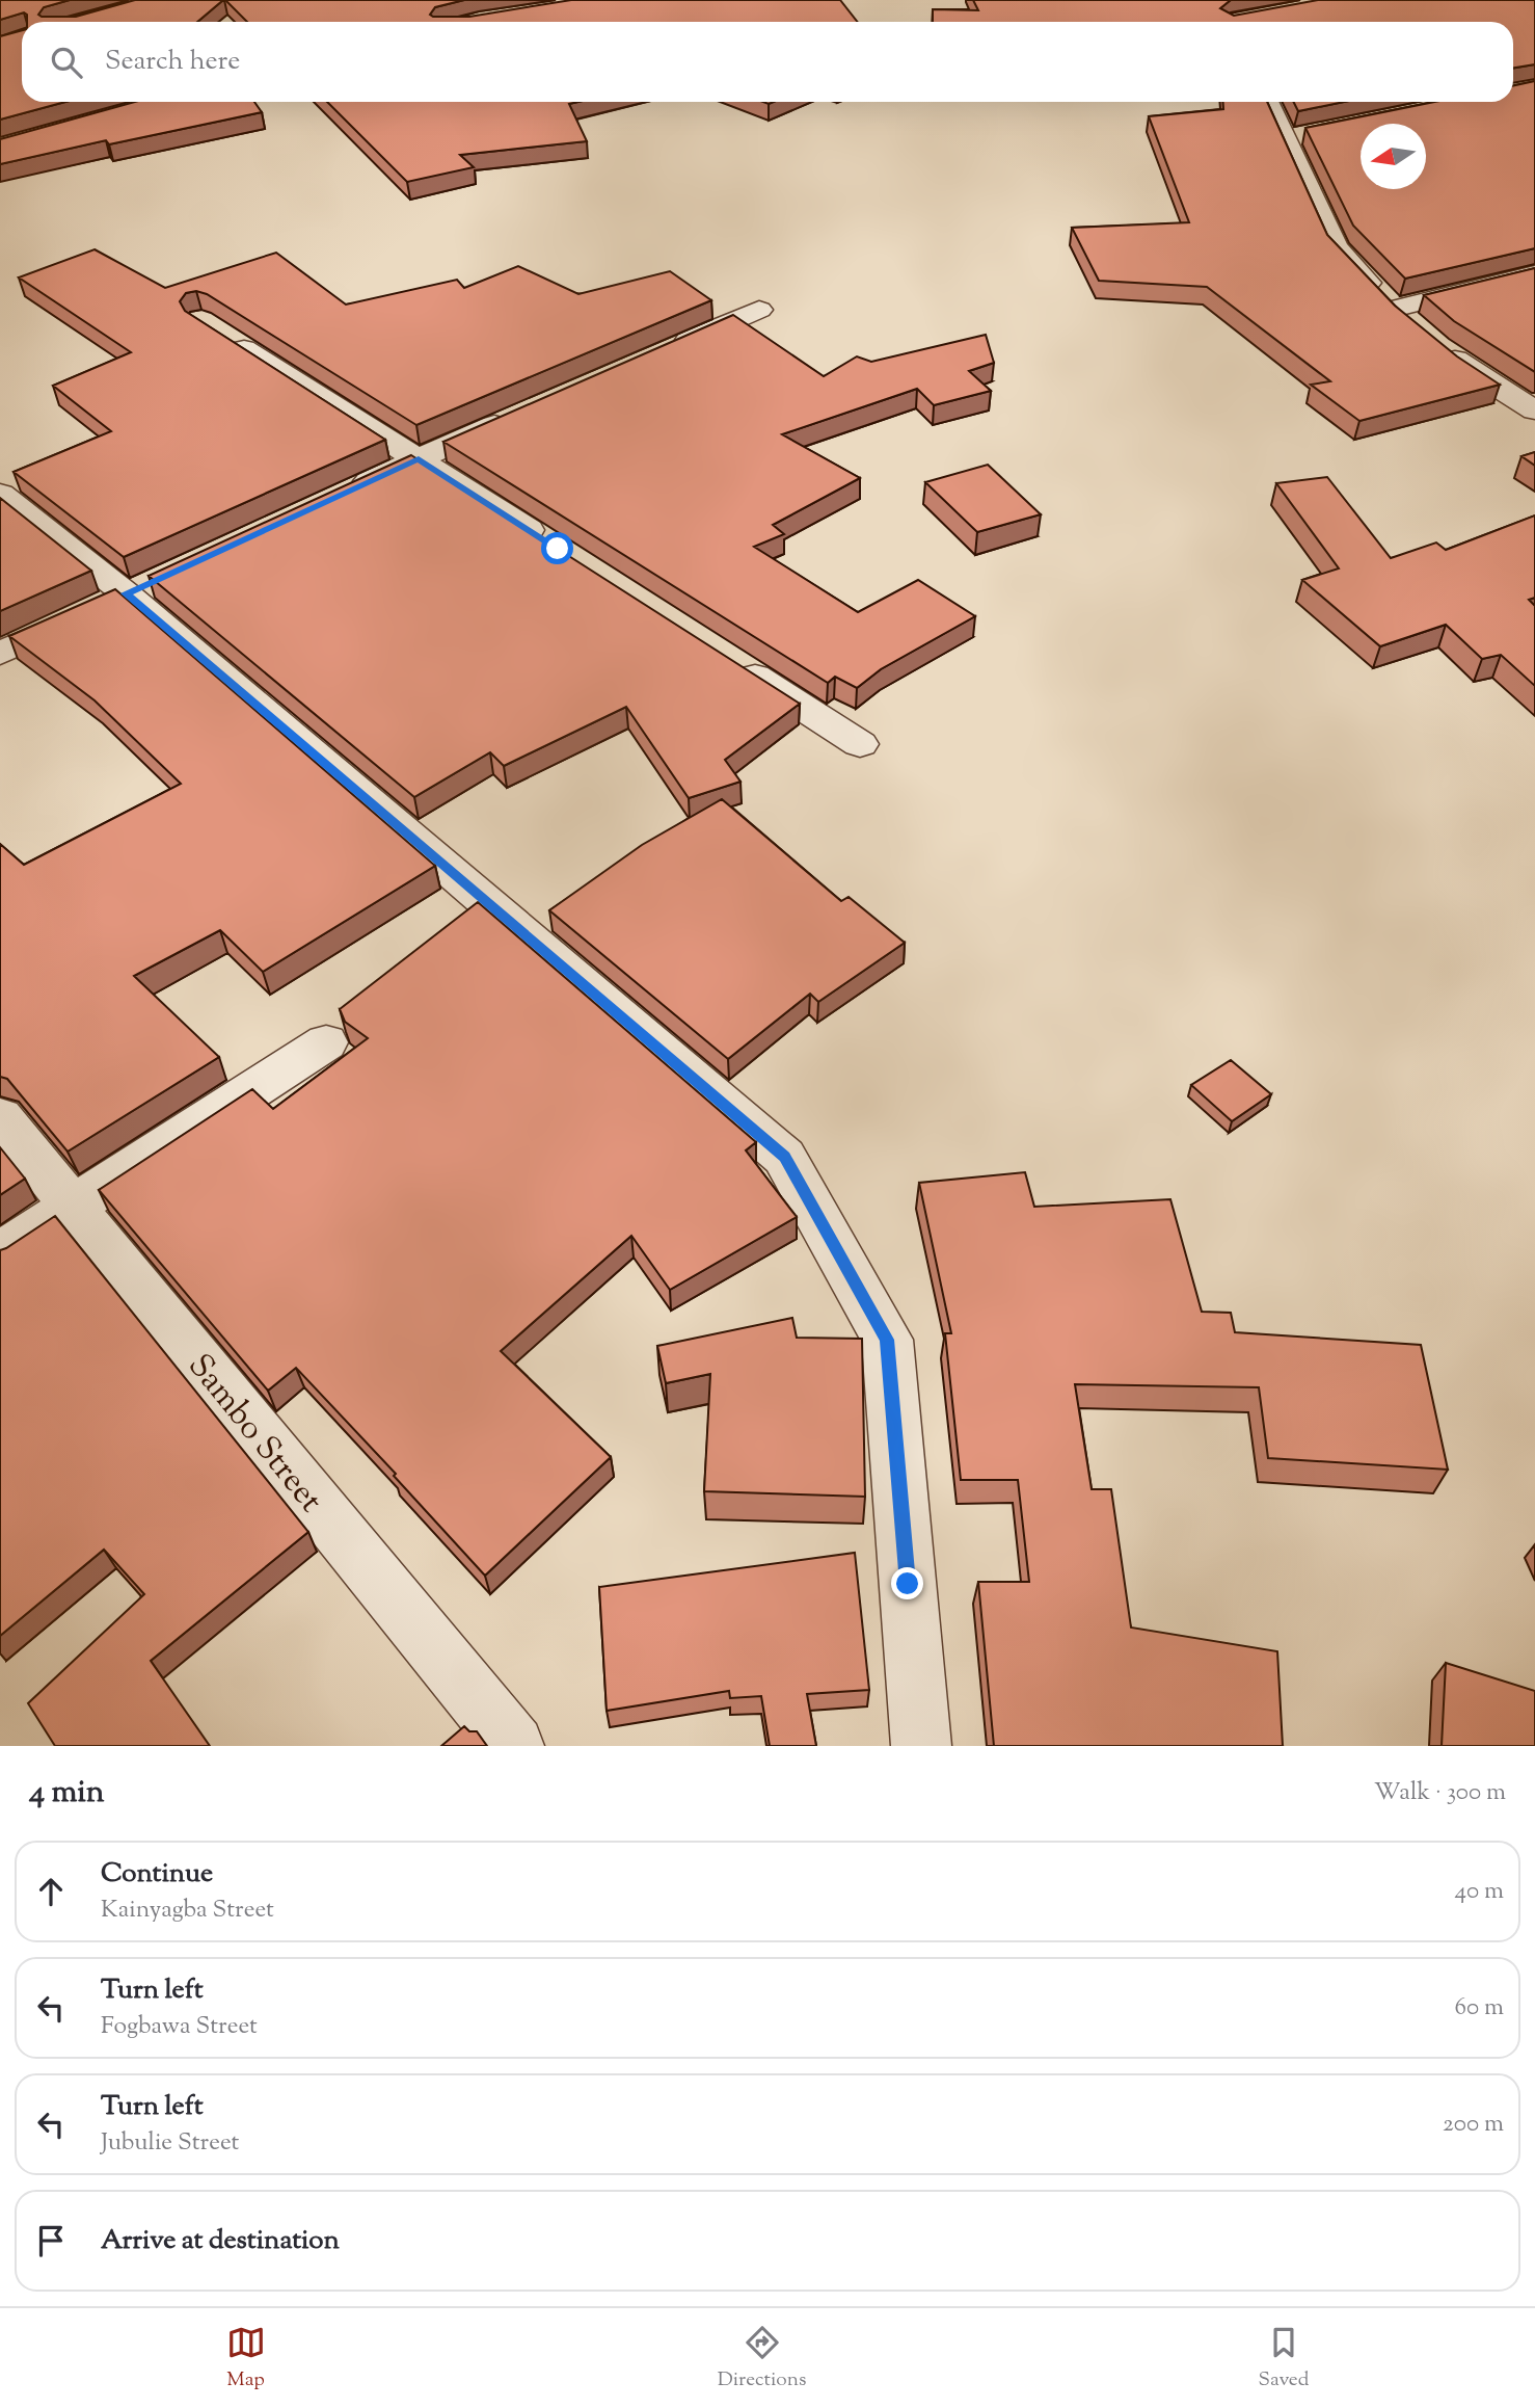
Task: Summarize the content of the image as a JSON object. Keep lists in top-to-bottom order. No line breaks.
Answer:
{"streets":{"street":["Sambo Street"]},"north":"left","page":{"search":"Search here","heading":["4 min","Walk · 300 m"],"list":[["Continue","Kainyagba Street","40 m"],["Turn left","Fogbawa Street","60 m"],["Turn left","Jubulie Street","200 m"],"Arrive at destination"],"nav":["Map","Directions","Saved"]}}
